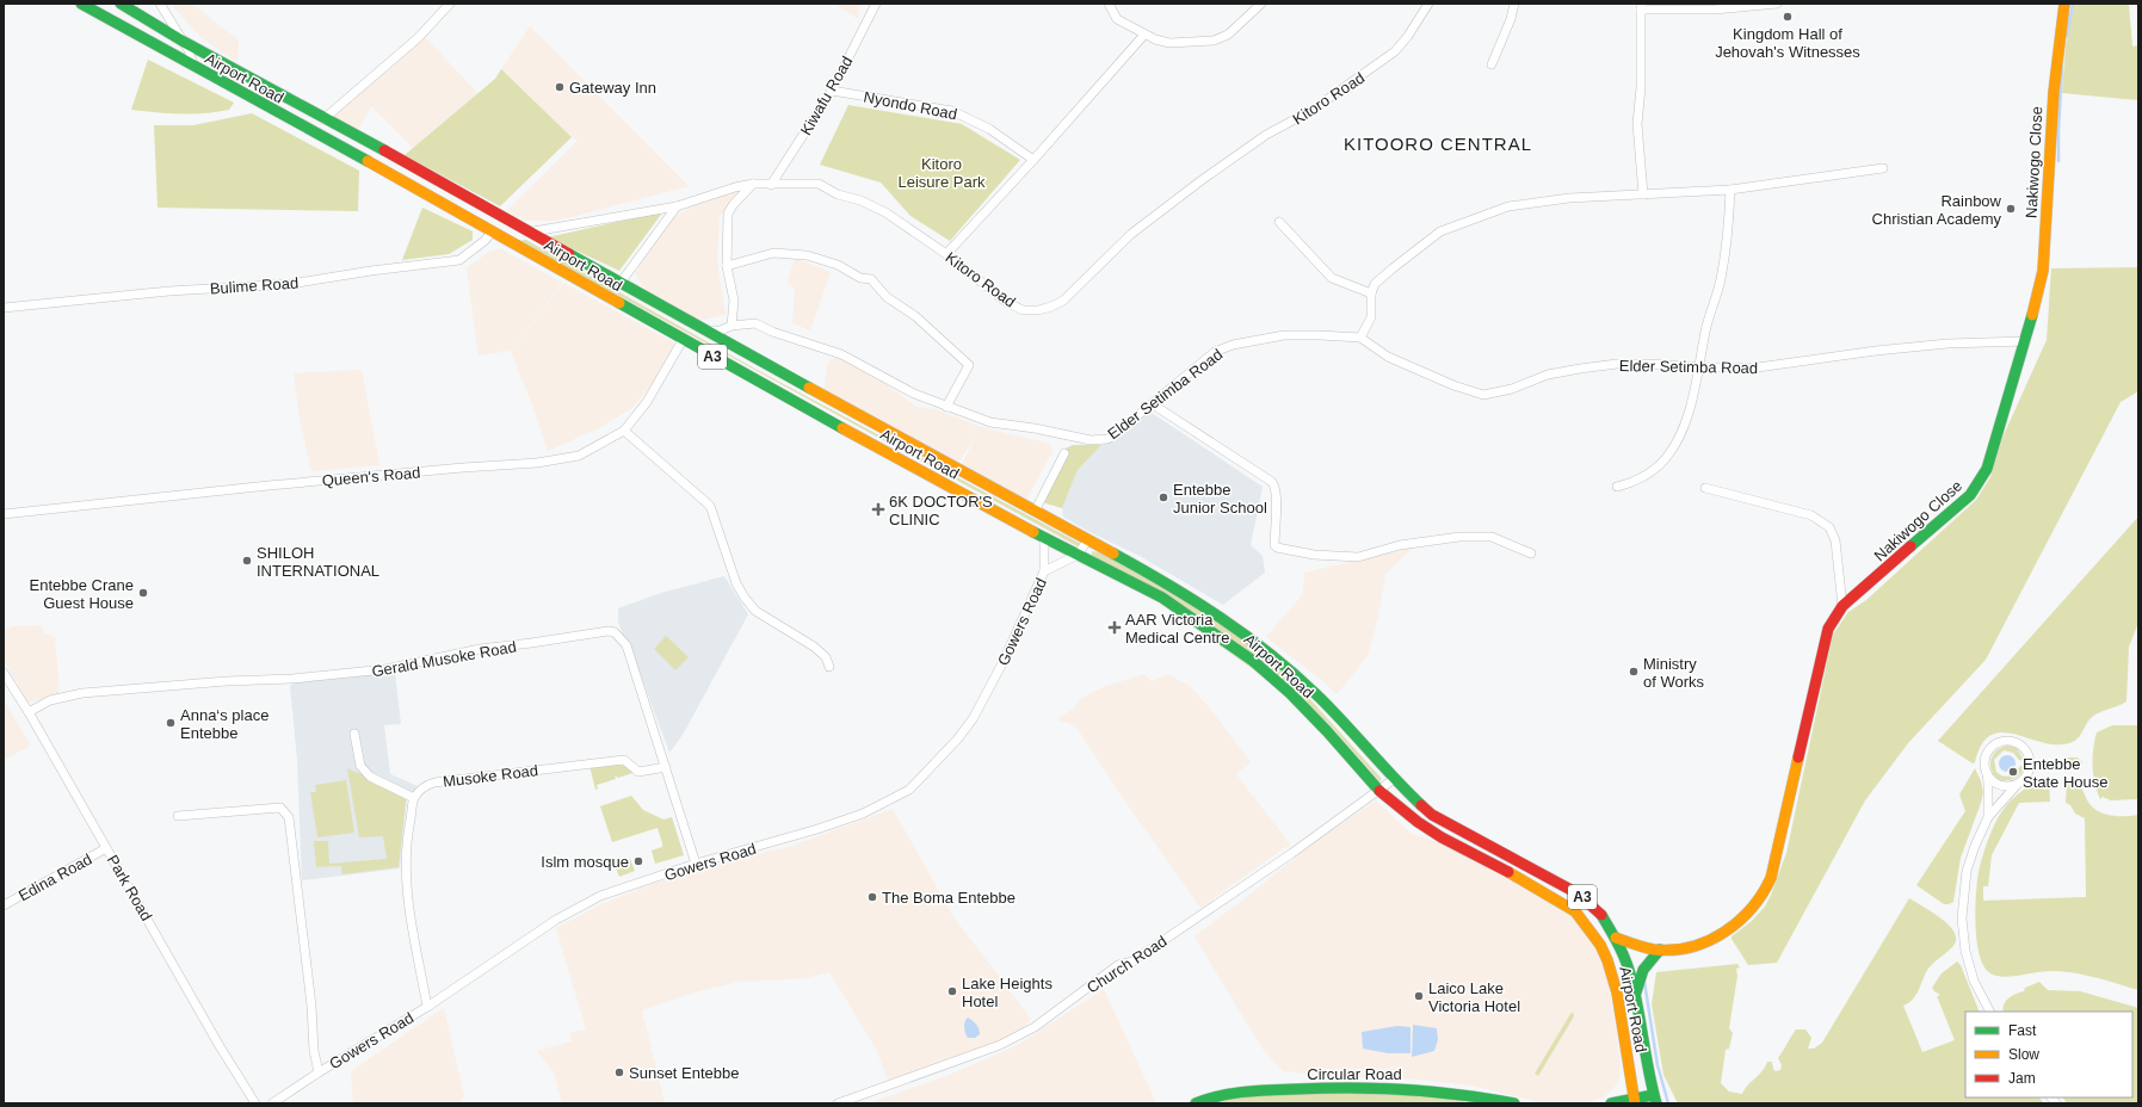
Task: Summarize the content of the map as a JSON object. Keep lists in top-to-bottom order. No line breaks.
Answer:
{"streets":{"main road":["Airport Road","Nakiwogo Close","A3","Circular Road"],"street":["Kiwafu Road","Kitoro Road","Nyondo Road","Bulime Road","Elder Setimba Road","Queen's Road","Gowers Road","Gerald Musoke Road","Musoke Road","Edina Road","Park Road","Church Road"]},"crossings":[["Airport Road","Kitoro Road"],["Airport Road","Bulime Road"],["Airport Road","Elder Setimba Road"],["Airport Road","Queen's Road"],["Airport Road","Gowers Road"],["Airport Road","Church Road"],["Kiwafu Road","Kitoro Road"],["Kiwafu Road","Nyondo Road"],["Nakiwogo Close","Elder Setimba Road"],["Gowers Road","Gerald Musoke Road"],["Gerald Musoke Road","Musoke Road"],["Gerald Musoke Road","Park Road"],["Edina Road","Park Road"]],"districts":["KITOORO CENTRAL"],"parks":["Kitoro Leisure Park"],"places":{"other":["Kingdom Hall of Jehovah's Witnesses","Gateway Inn","Rainbow Christian Academy","Entebbe Junior School","SHILOH INTERNATIONAL","Entebbe Crane Guest House","Ministry of Works","Anna‘s place Entebbe","Entebbe State House","Islm mosque","The Boma Entebbe","Lake Heights Hotel","Laico Lake Victoria Hotel","Sunset Entebbe"],"health":["6K DOCTOR'S CLINIC","AAR Victoria Medical Centre"]},"legend":["Fast","Slow","Jam"]}
